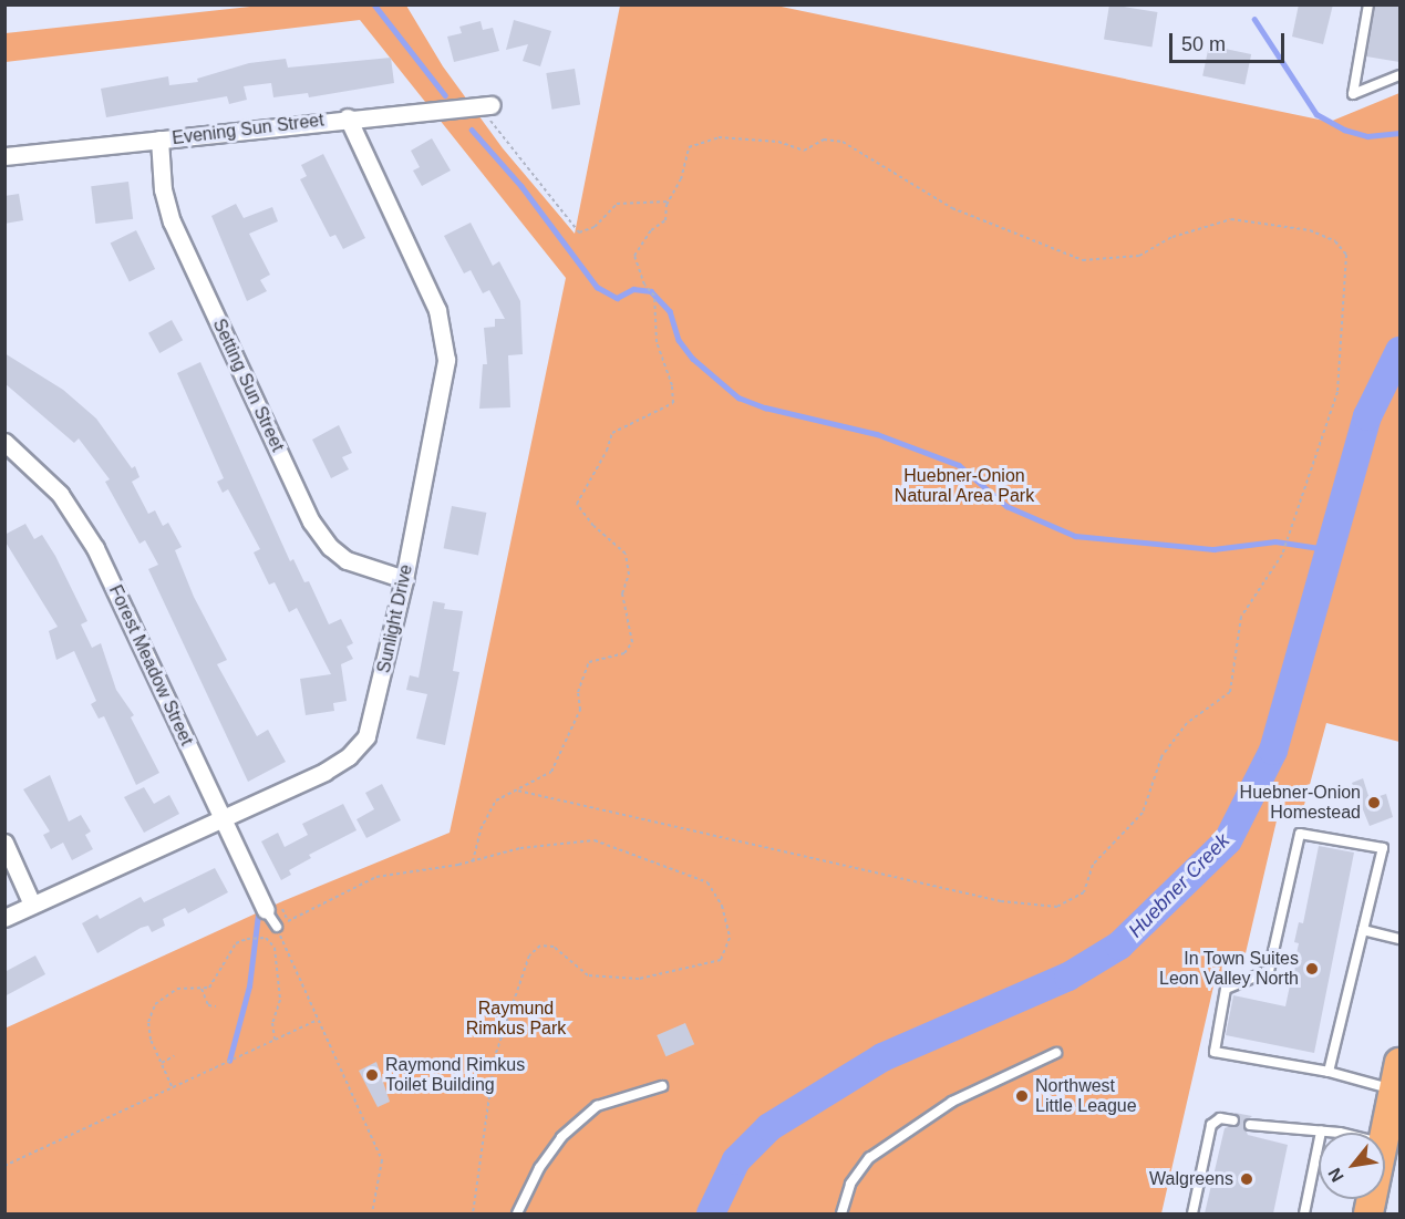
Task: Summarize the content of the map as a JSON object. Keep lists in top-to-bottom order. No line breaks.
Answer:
{"streets":{"street":["Evening Sun Street","Setting Sun Street","Sunlight Drive","Forest Meadow Street"]},"crossings":[["Evening Sun Street","Setting Sun Street"],["Evening Sun Street","Sunlight Drive"],["Setting Sun Street","Sunlight Drive"],["Sunlight Drive","Forest Meadow Street"]],"water":["Huebner Creek"],"parks":["Huebner-Onion Natural Area Park","Raymund Rimkus Park"],"places":["Huebner-Onion Homestead","In Town Suites Leon Valley North","Raymond Rimkus Toilet Building","Northwest Little League","Walgreens"],"scale_bar":"50 m","north":"bottom left"}
